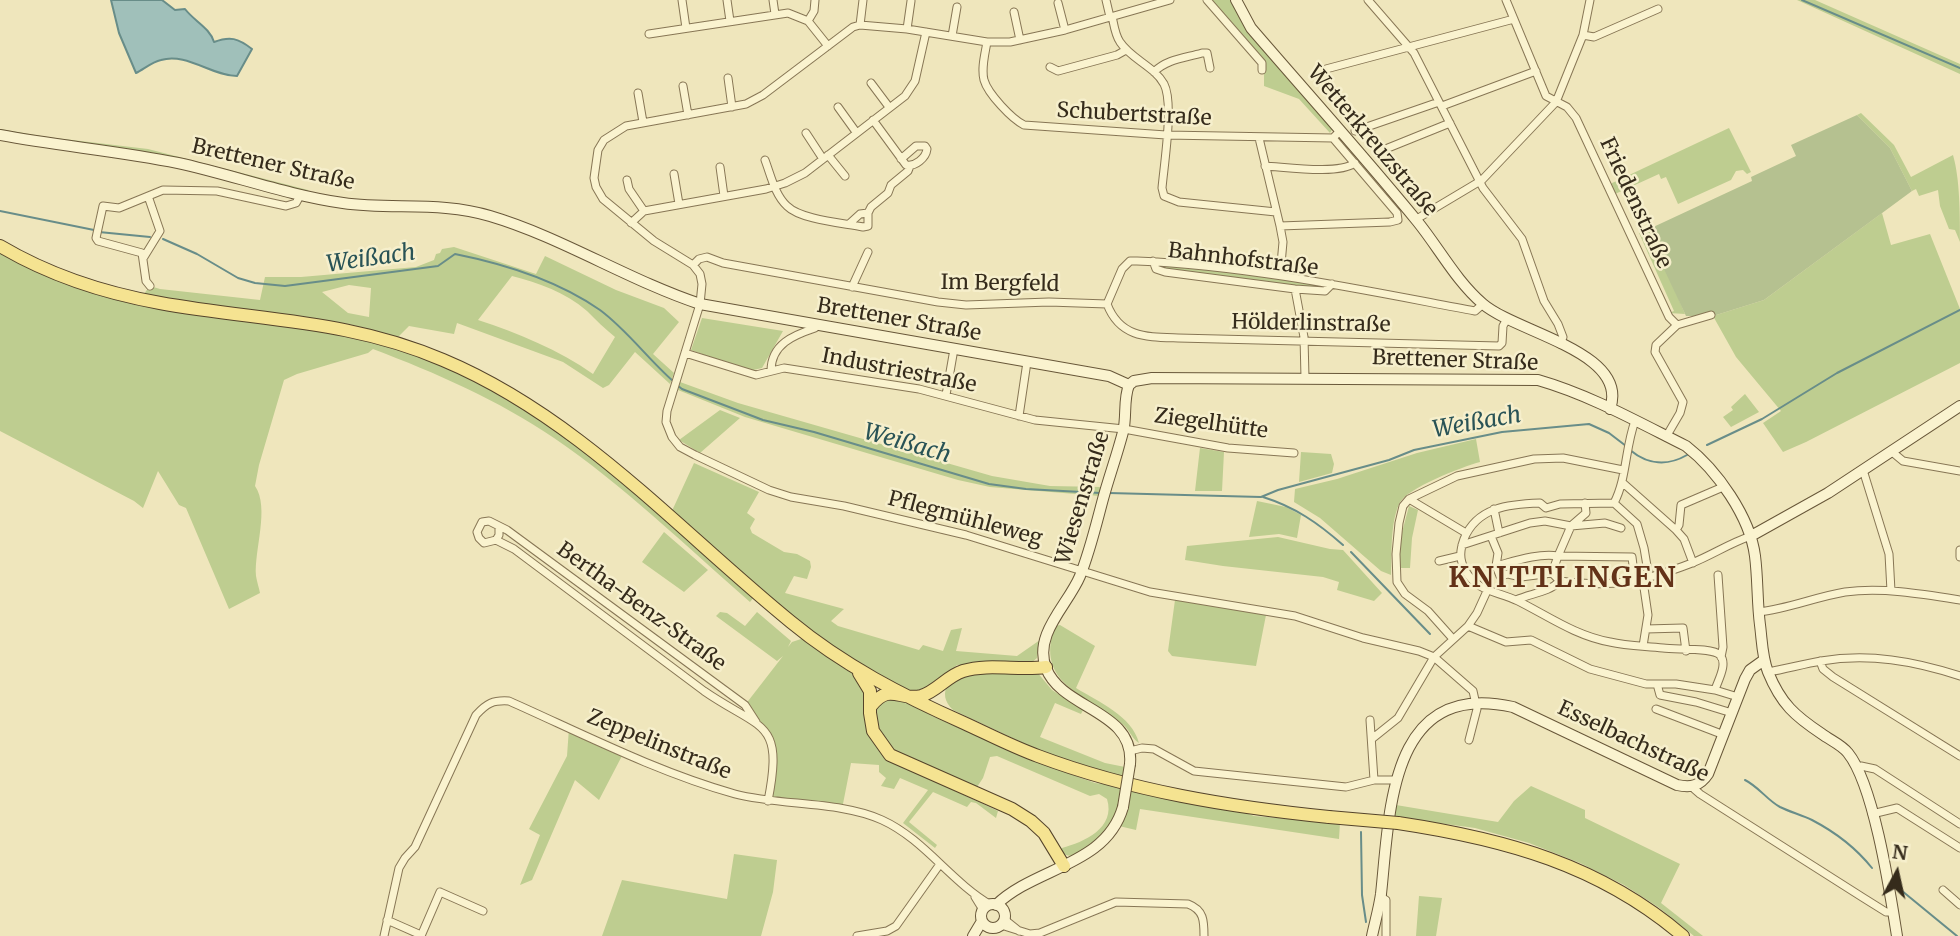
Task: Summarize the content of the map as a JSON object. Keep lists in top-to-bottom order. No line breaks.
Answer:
{"streets":{"street":["Schubertstraße","Wetterkreuzstraße","Brettener Straße","Friedenstraße","Bahnhofstraße","Im Bergfeld","Hölderlinstraße","Industriestraße","Ziegelhütte","Wiesenstraße","Pflegmühleweg","Bertha-Benz-Straße","Esselbachstraße","Zeppelinstraße"]},"crossings":[["Schubertstraße","Wetterkreuzstraße"],["Wetterkreuzstraße","Bahnhofstraße"],["Brettener Straße","Industriestraße"],["Brettener Straße","Wiesenstraße"],["Brettener Straße","Pflegmühleweg"],["Bahnhofstraße","Im Bergfeld"],["Bahnhofstraße","Hölderlinstraße"],["Im Bergfeld","Hölderlinstraße"],["Im Bergfeld","Pflegmühleweg"],["Industriestraße","Ziegelhütte"],["Industriestraße","Wiesenstraße"],["Industriestraße","Pflegmühleweg"],["Ziegelhütte","Wiesenstraße"],["Wiesenstraße","Pflegmühleweg"],["Bertha-Benz-Straße","Zeppelinstraße"]],"districts":["KNITTLINGEN"],"water":["Weißach"],"north":"top"}
